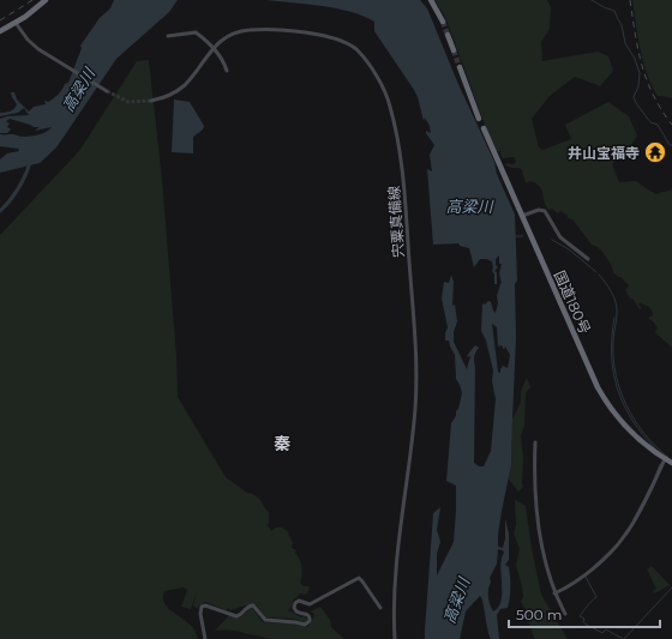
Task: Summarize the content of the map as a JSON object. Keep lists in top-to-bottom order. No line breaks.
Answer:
{"streets":{"highway":["国道180号"],"main road":["宍粟真備線"]},"districts":["秦"],"water":["高梁川"],"places":{"temple":["井山宝福寺"]},"scale_bar":"500 m"}
